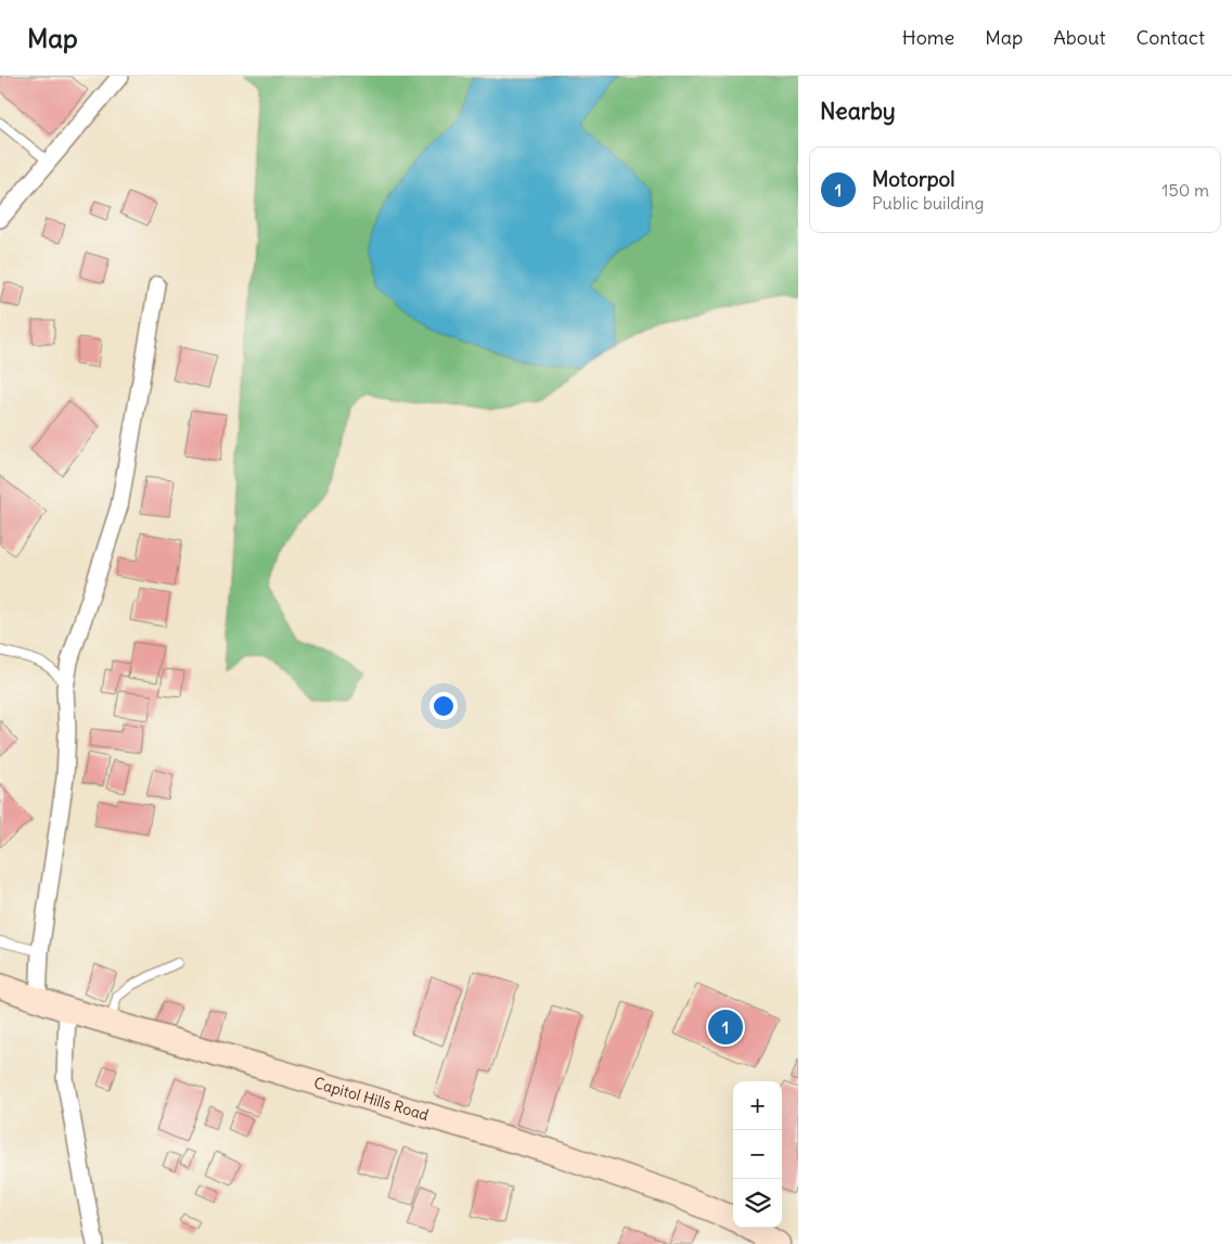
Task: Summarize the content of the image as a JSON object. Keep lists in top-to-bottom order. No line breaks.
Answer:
{"streets":{"street":["Capitol Hills Road"]},"page":{"header":"Map","nav":["Home","Map","About","Contact"],"heading":"Nearby","list":[{"mark":"1","name":"Motorpol","note":"Public building","value":"150 m"}],"pins":"1","map_buttons":["+","−"]}}
